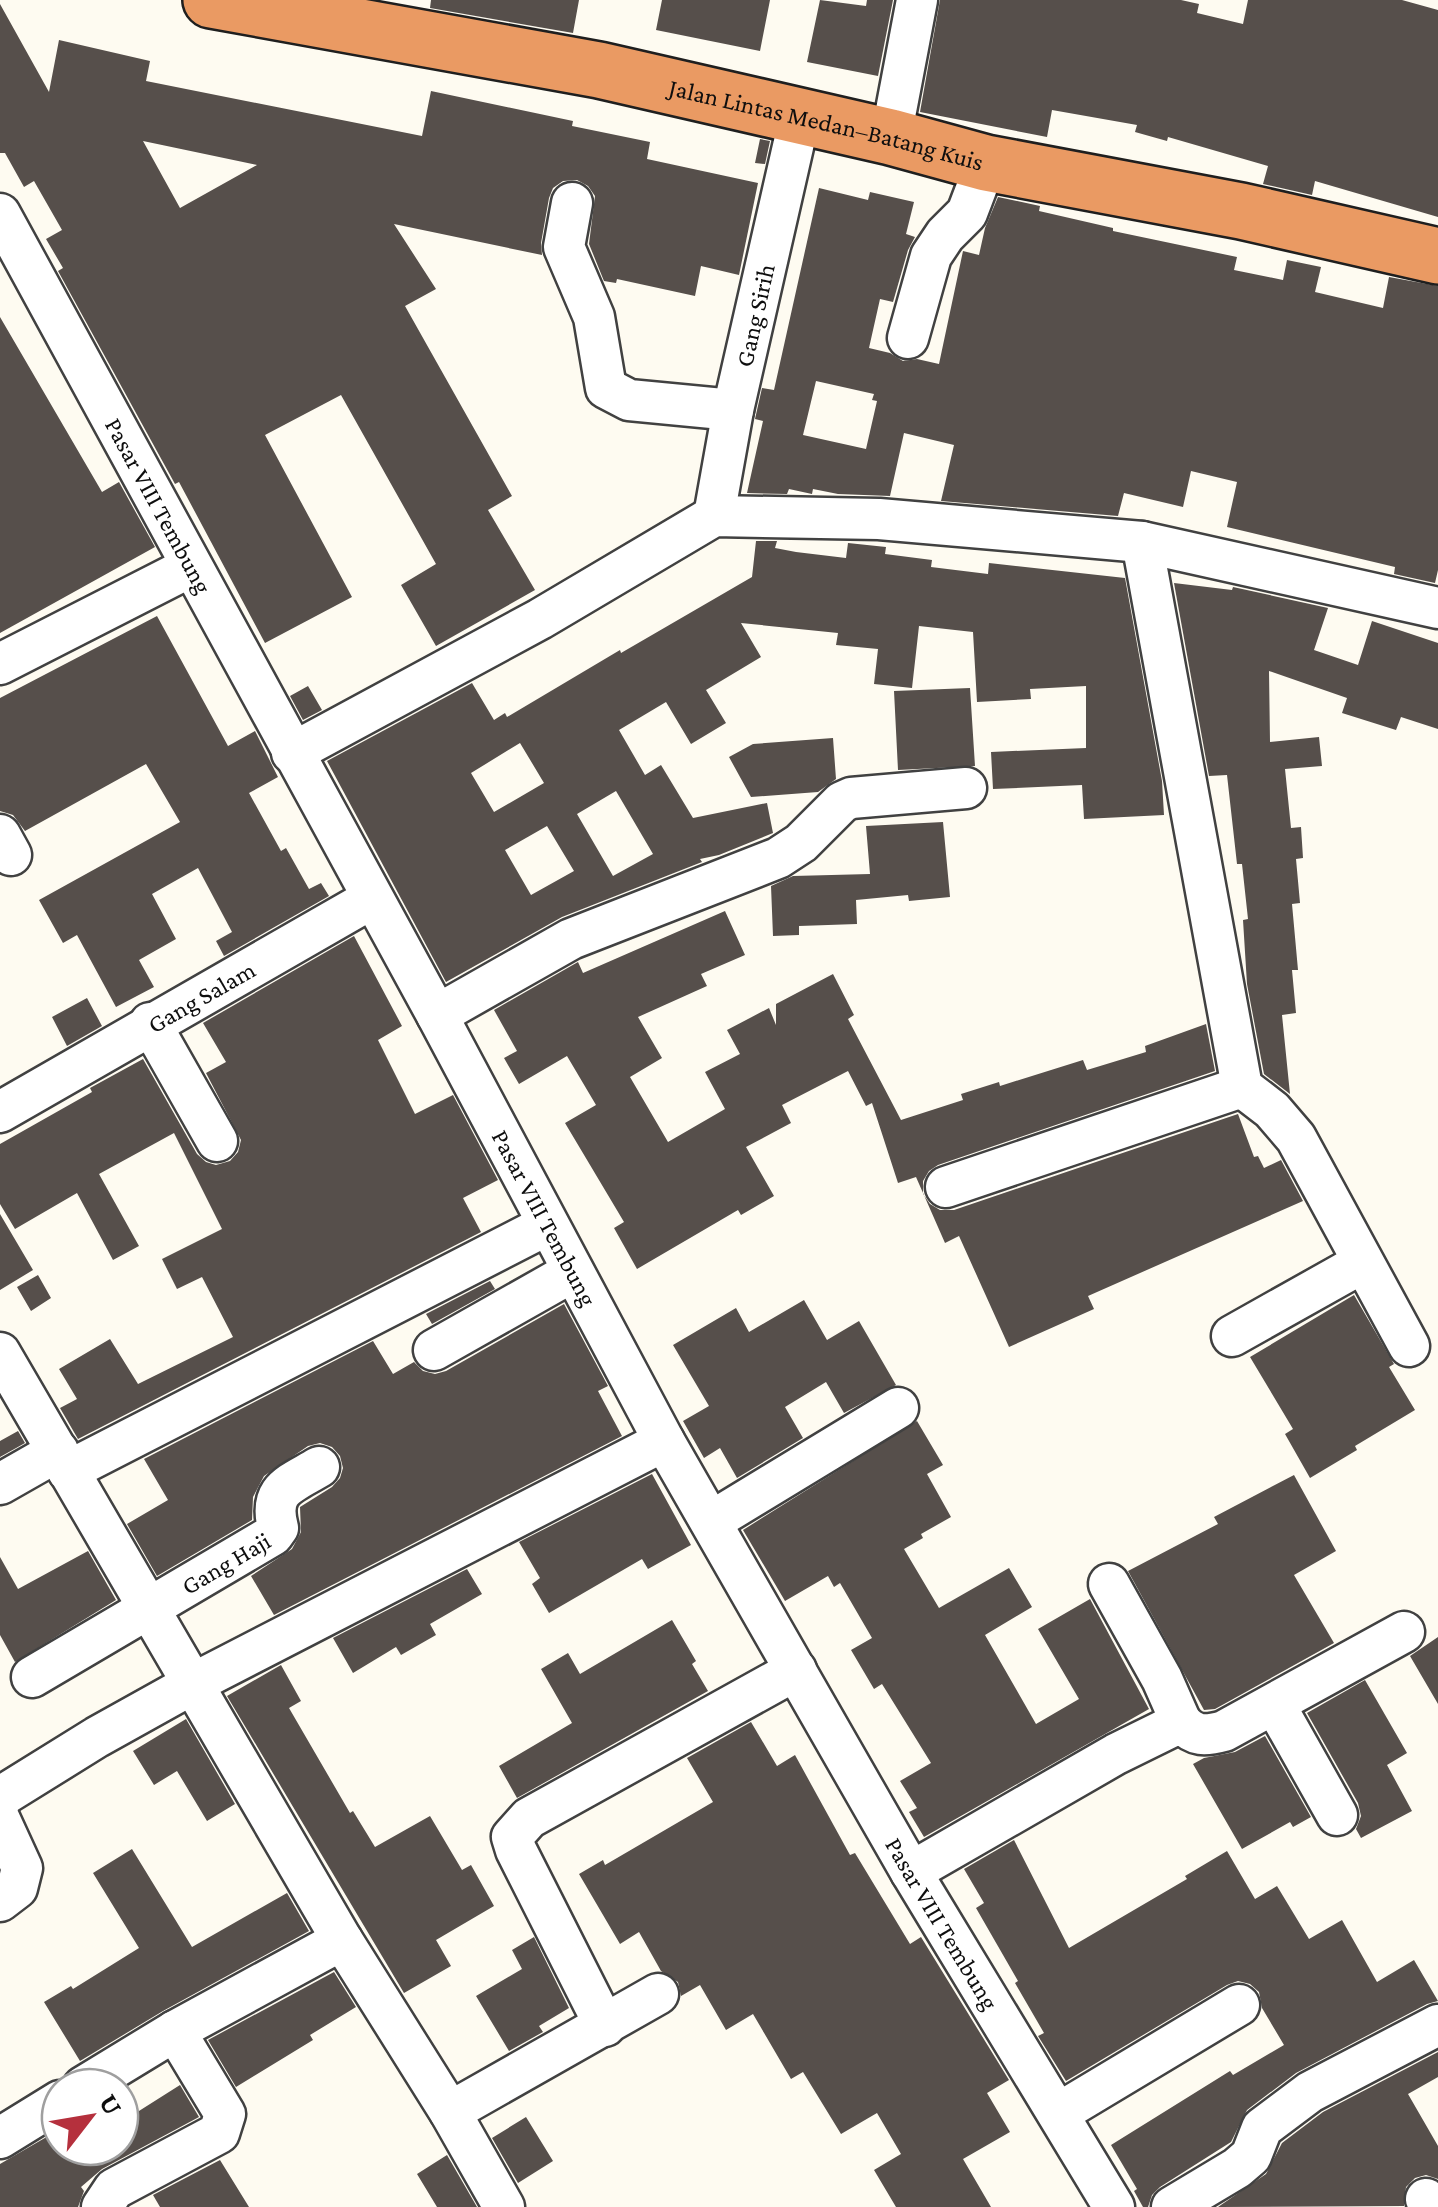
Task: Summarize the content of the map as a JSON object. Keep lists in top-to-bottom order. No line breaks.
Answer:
{"streets":{"highway":["Jalan Lintas Medan–Batang Kuis"],"street":["Gang Sirih","Pasar VIII Tembung","Gang Salam","Gang Haji"]},"crossings":[["Jalan Lintas Medan–Batang Kuis","Gang Sirih"],["Pasar VIII Tembung","Gang Salam"]],"north":"top right"}
